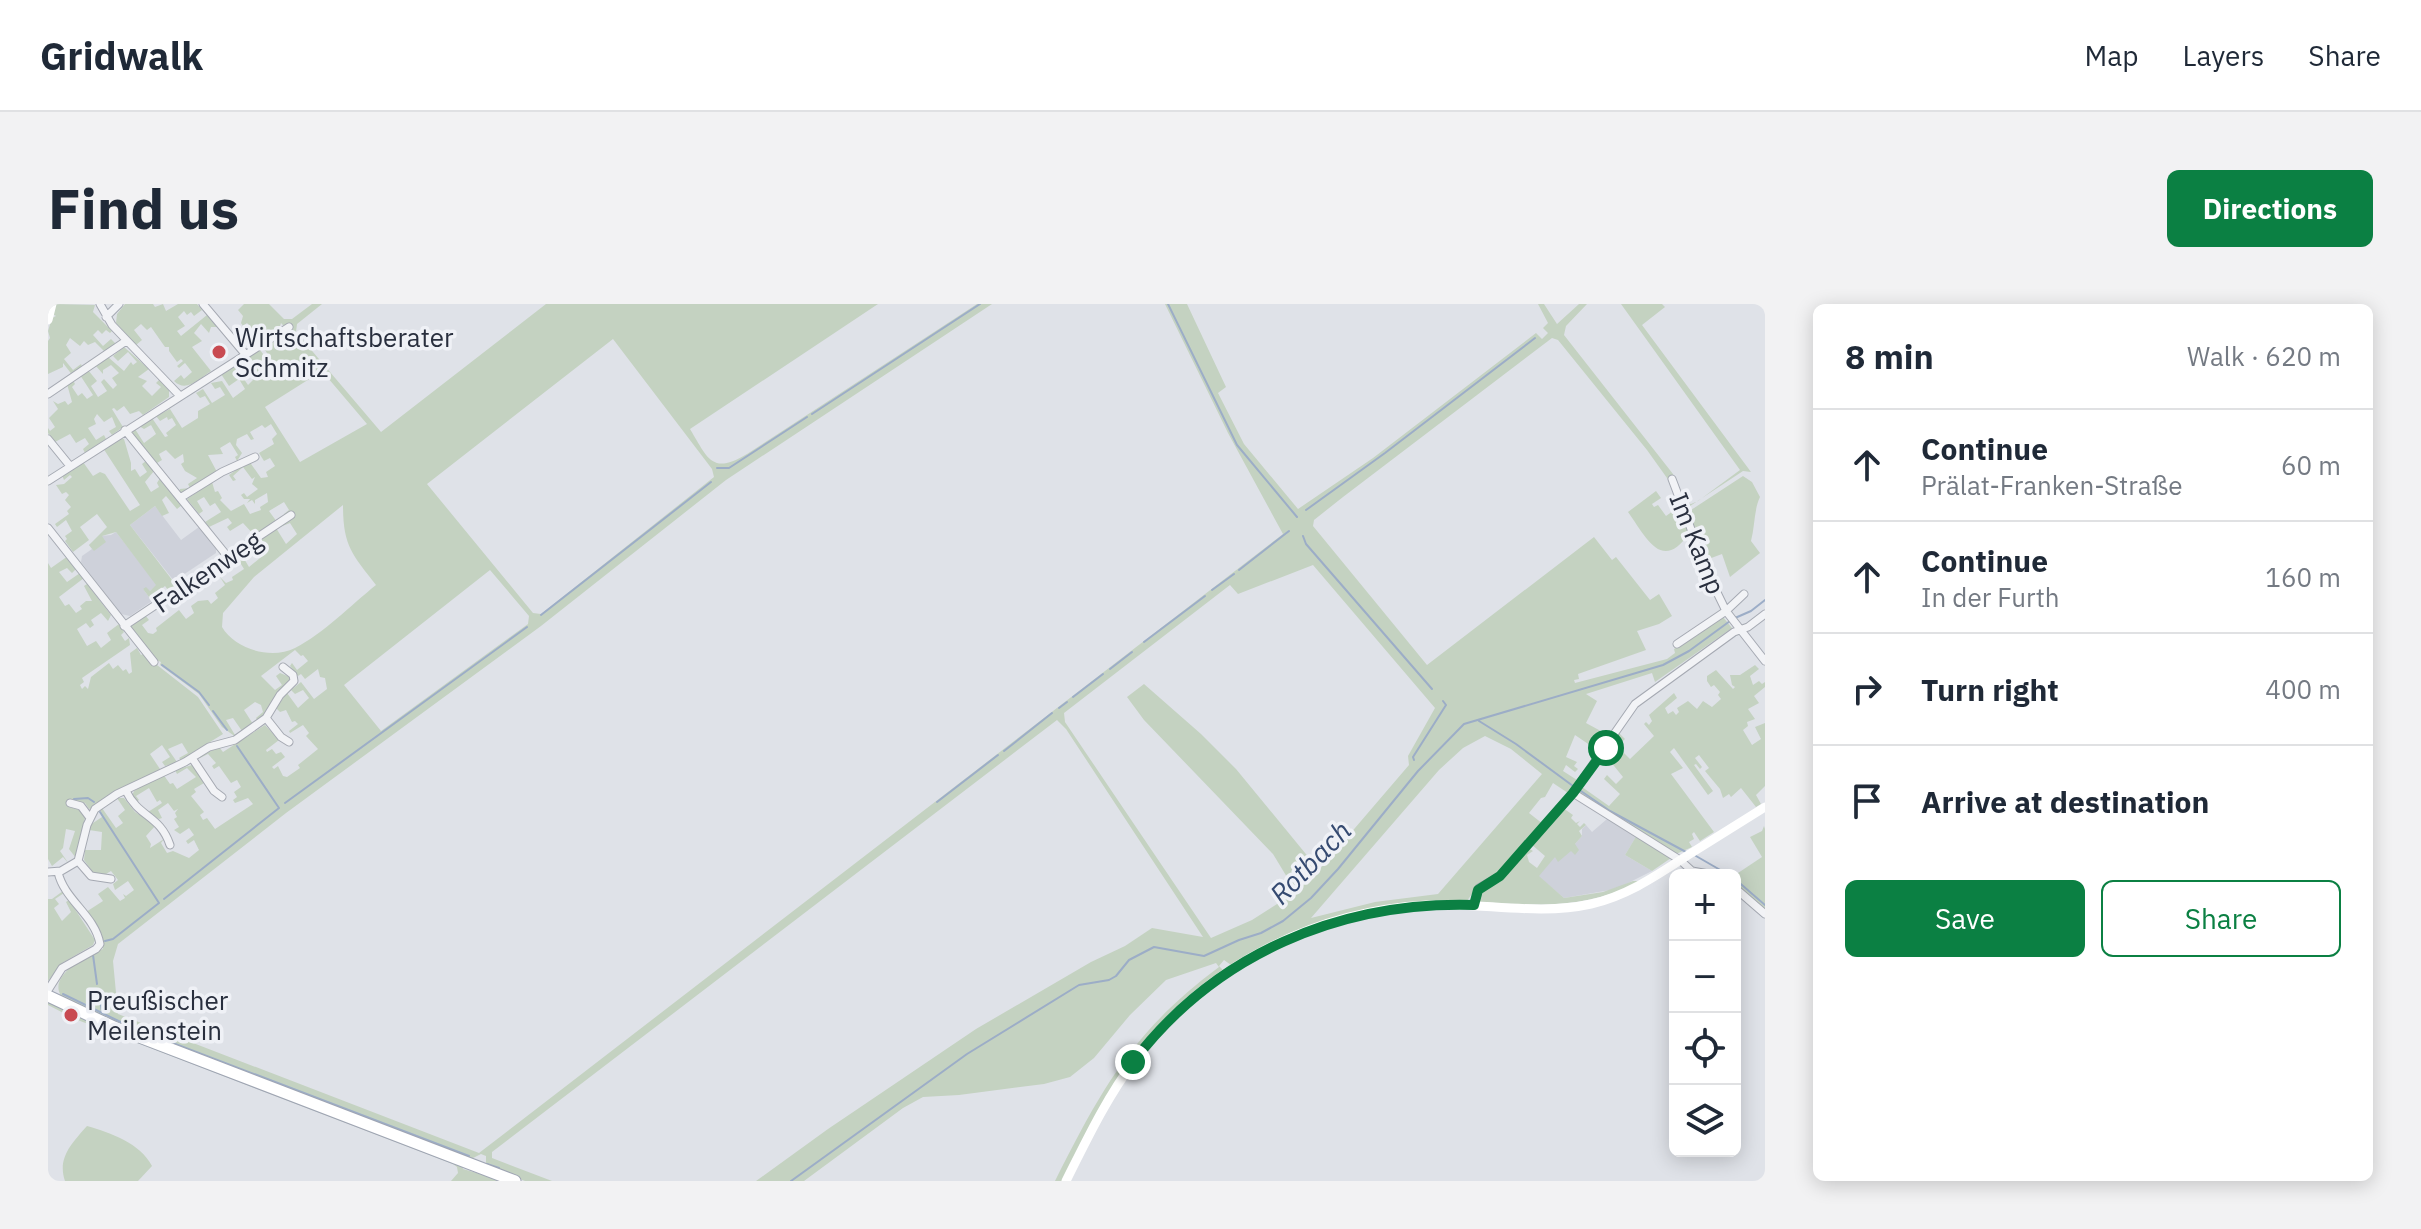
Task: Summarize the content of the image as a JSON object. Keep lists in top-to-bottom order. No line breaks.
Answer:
{"streets":{"street":["Im Kamp","Falkenweg"]},"water":["Rotbach"],"places":["Wirtschaftsberater Schmitz","Preußischer Meilenstein"],"page":{"header":"Gridwalk","nav":["Map","Layers","Share"],"buttons":["Directions",["Save","Share"]],"title":"Find us","heading":["8 min","Walk · 620 m"],"list":[["Continue","Prälat-Franken-Straße","60 m"],["Continue","In der Furth","160 m"],["Turn right","400 m"],"Arrive at destination"],"map_buttons":["+","−"]}}
